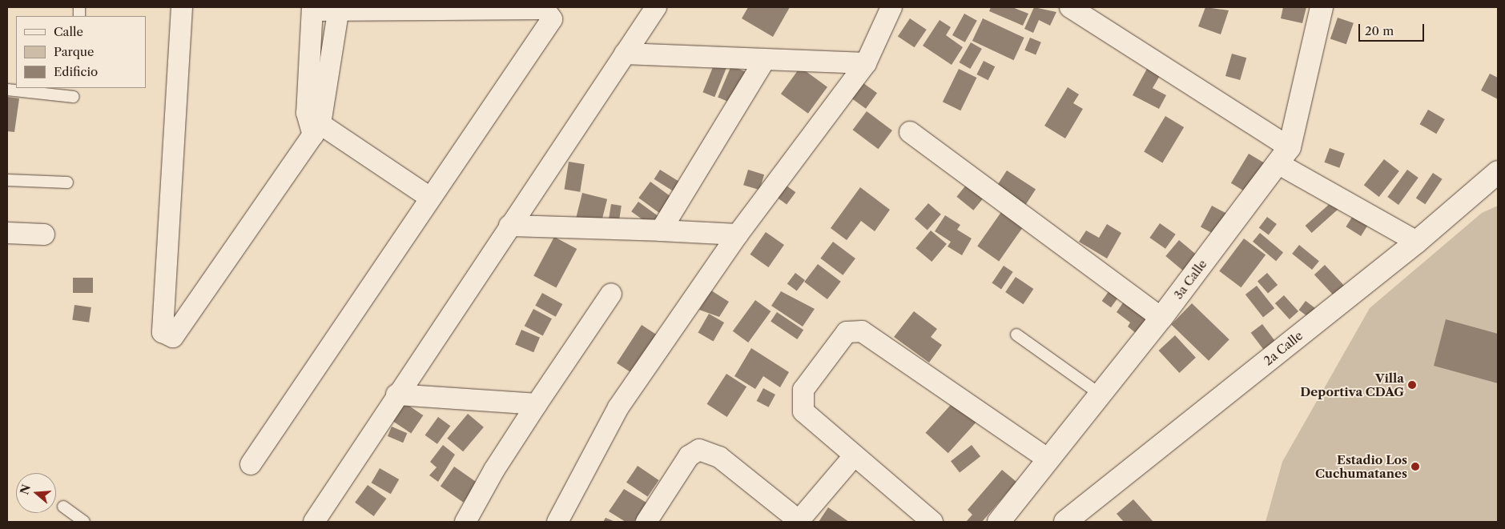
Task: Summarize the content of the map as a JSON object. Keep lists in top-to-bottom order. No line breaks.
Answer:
{"streets":{"street":["3a Calle","2a Calle"]},"places":["Villa Deportiva CDAG","Estadio Los Cuchumatanes"],"legend":["Calle","Parque","Edificio"],"scale_bar":"20 m","north":"left"}
